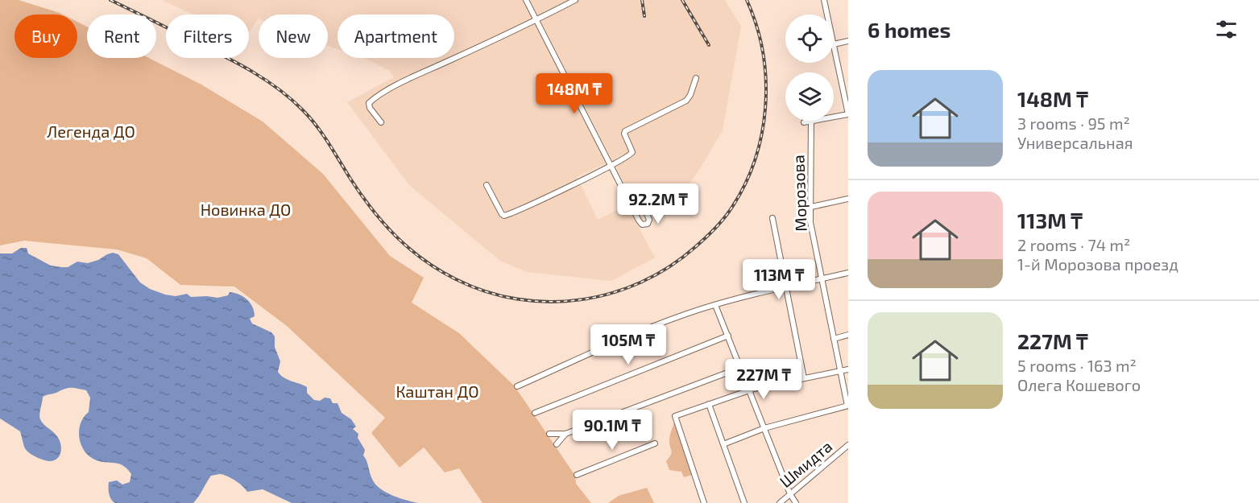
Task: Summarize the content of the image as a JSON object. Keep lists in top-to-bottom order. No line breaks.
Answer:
{"streets":{"street":["Морозова","Шмидта"]},"parks":["Легенда ДО","Новинка ДО","Каштан ДО"],"page":{"heading":"6 homes","chip":["Buy","Rent","Filters","New","Apartment"],"list":[{"name":"148M ₸","note":"3 rooms · 95 m² · Универсальная"},{"name":"113M ₸","note":"2 rooms · 74 m² · 1-й Морозова проезд"},{"name":"227M ₸","note":"5 rooms · 163 m² · Олега Кошевого"}],"price":["148M ₸","92.2M ₸","113M ₸","105M ₸","227M ₸","90.1M ₸"]}}
